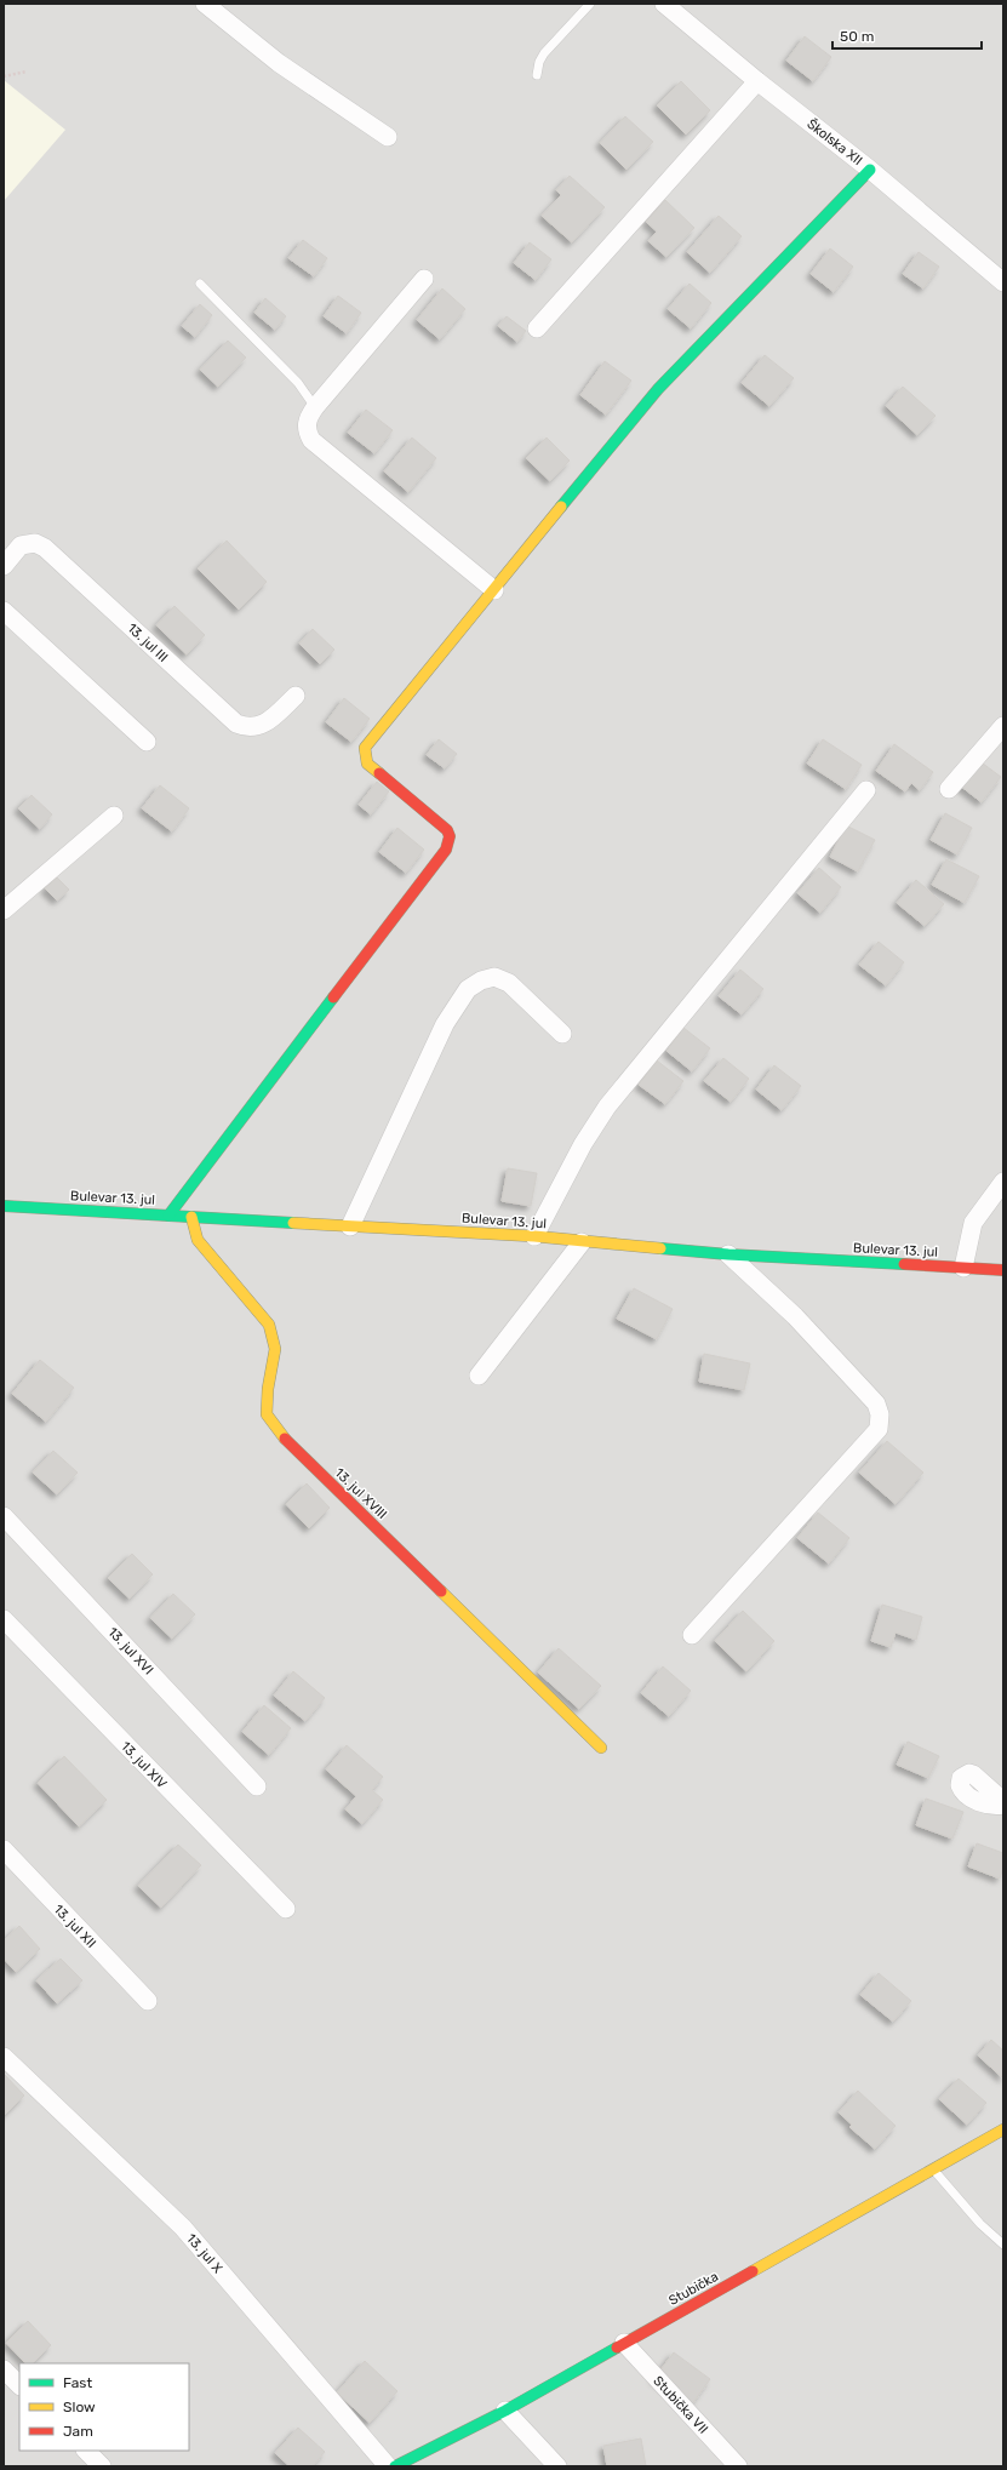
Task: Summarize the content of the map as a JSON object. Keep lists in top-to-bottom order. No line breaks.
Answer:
{"streets":{"street":["Školska XII","13. jul III","Bulevar 13. jul","13. jul XVIII","13. jul XVI","13. jul XIV","13. jul XII","13. jul X","Stubička","Stubička VII"]},"crossings":[["Bulevar 13. jul","13. jul XVIII"],["Stubička","Stubička VII"]],"legend":["Fast","Slow","Jam"],"scale_bar":"50 m"}
